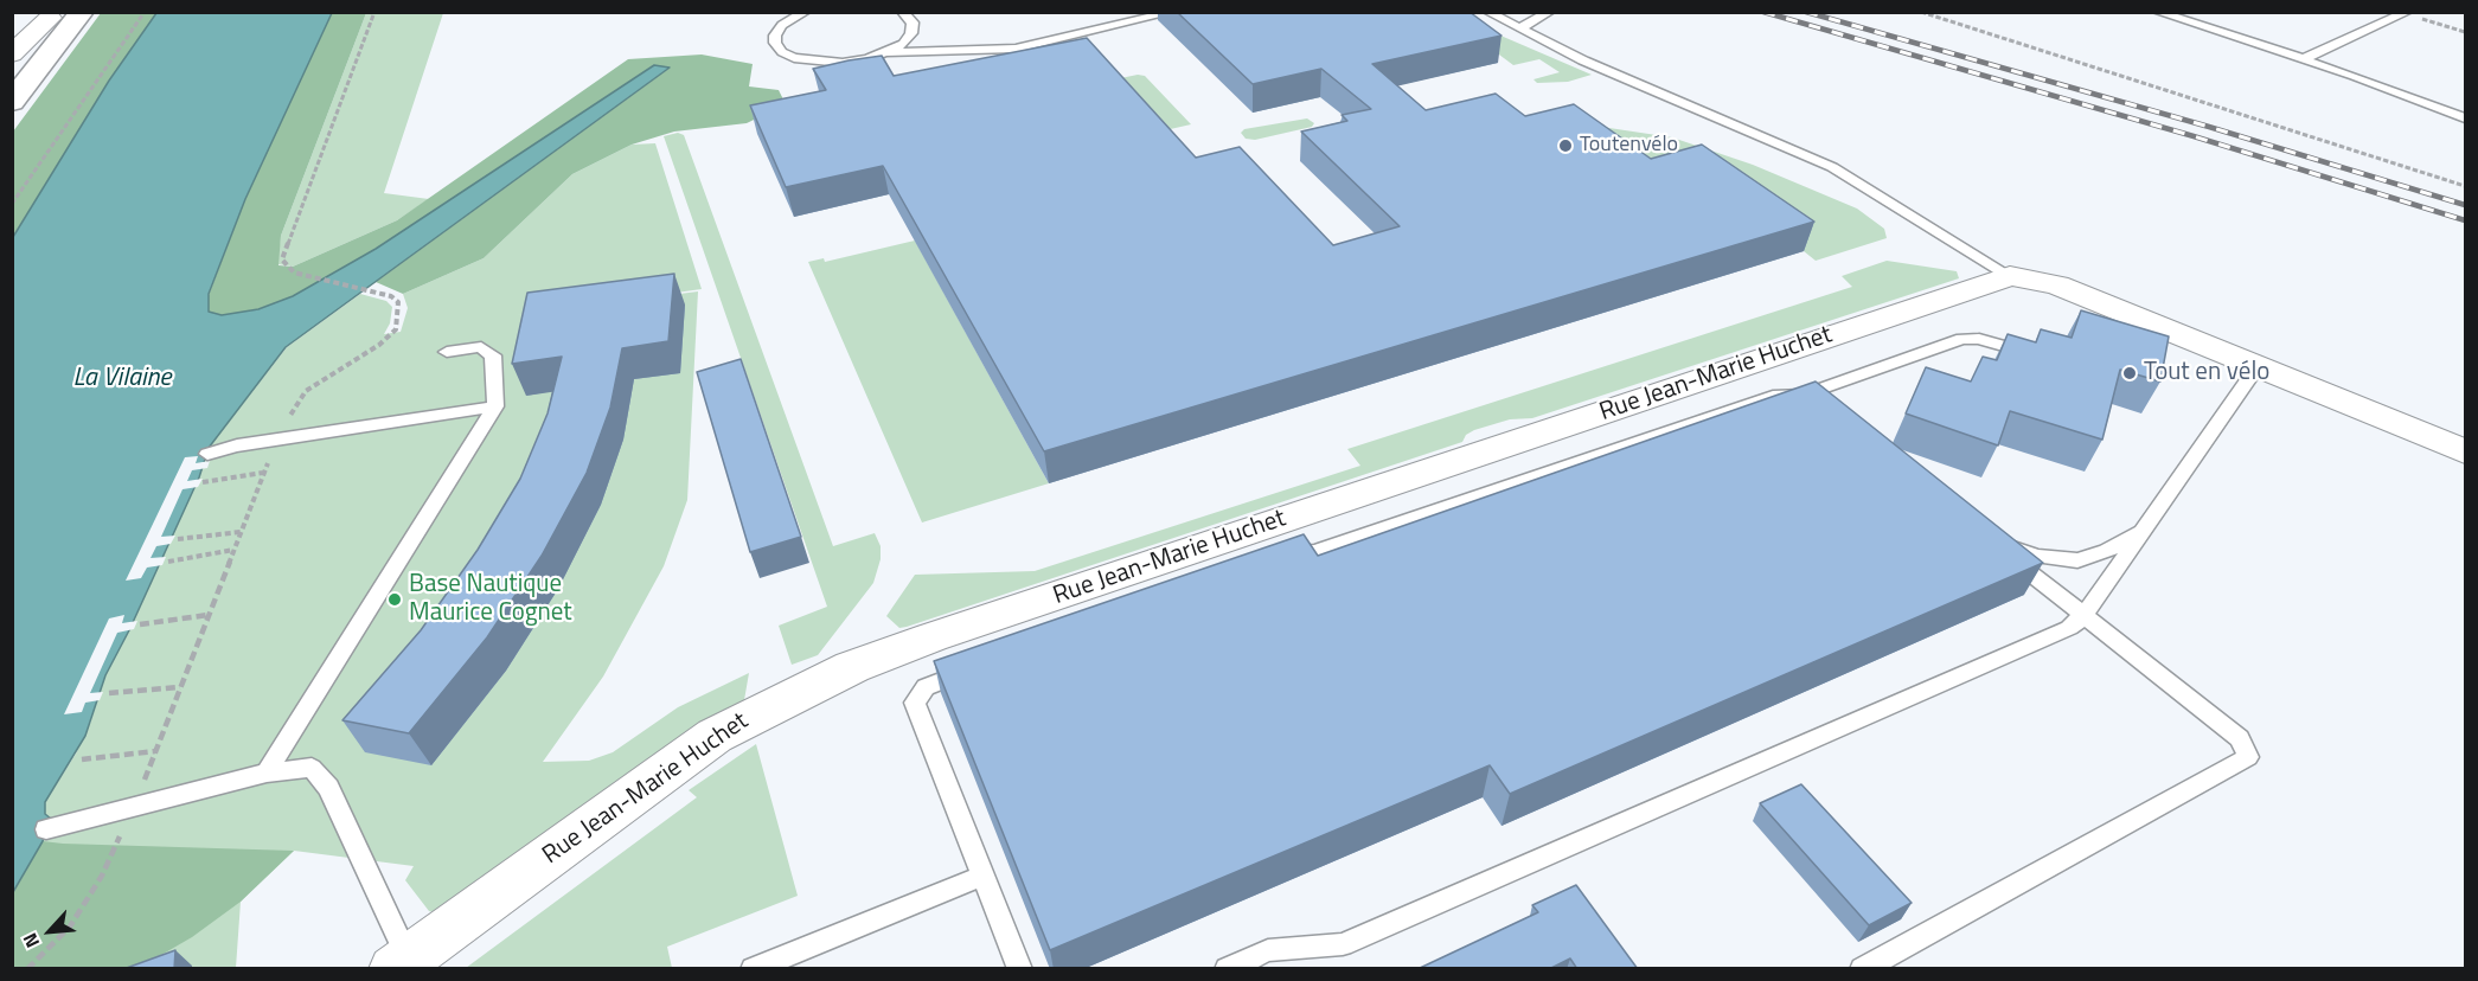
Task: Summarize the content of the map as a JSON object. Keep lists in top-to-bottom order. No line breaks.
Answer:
{"streets":{"street":["Rue Jean-Marie Huchet"]},"water":["La Vilaine"],"places":["Toutenvélo","Tout en vélo","Base Nautique Maurice Cognet"],"north":"bottom left"}
